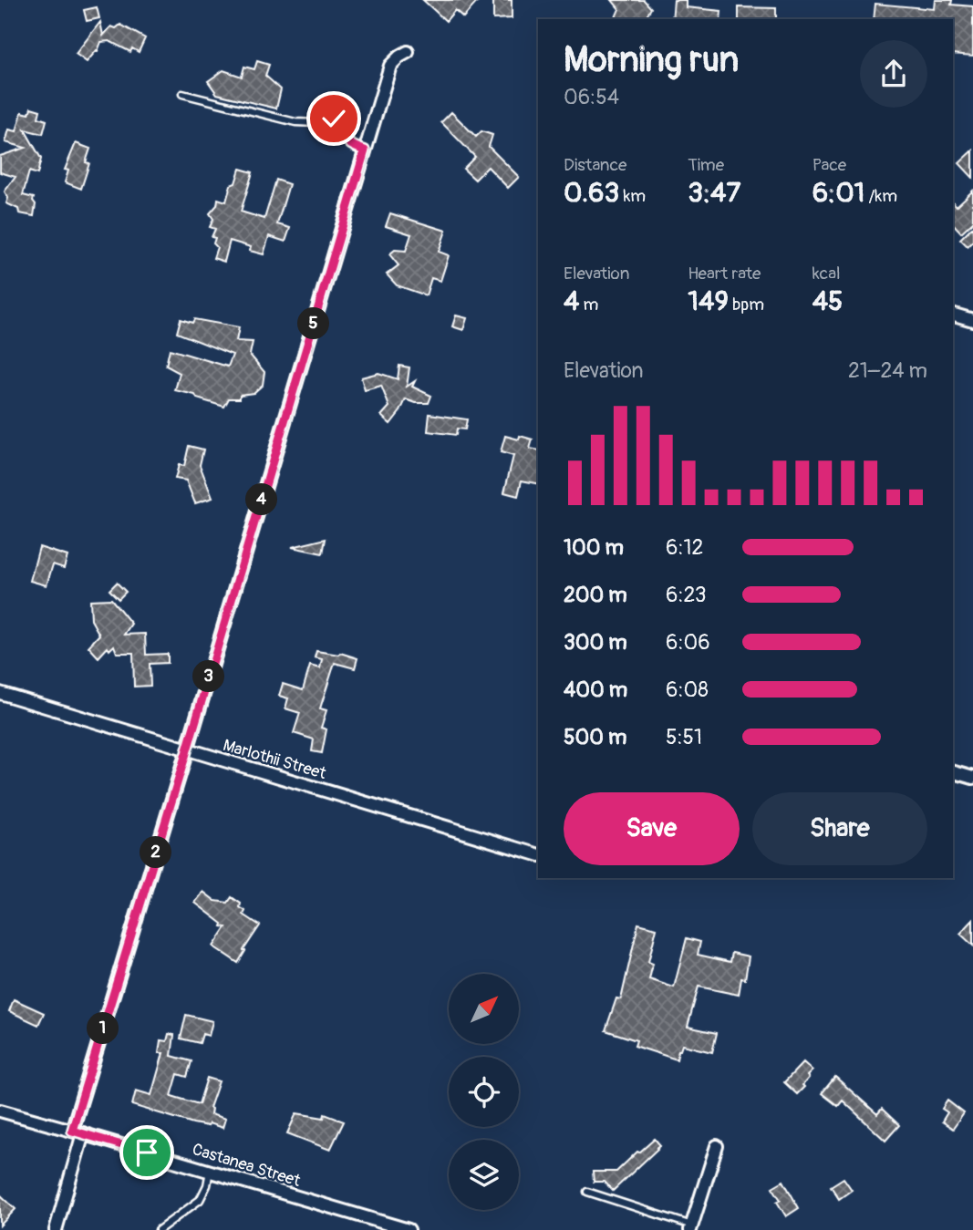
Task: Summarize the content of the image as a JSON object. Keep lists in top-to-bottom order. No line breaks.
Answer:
{"streets":{"street":["Marlothii Street","Castanea Street"]},"north":"top right","page":{"heading":["Morning run","06:54"],"stats":[["Distance","0.63 km"],["Time","3:47"],["Pace","6:01 /km"],["Elevation","4 m"],["Heart rate","149 bpm"],["kcal","45"]],"pins":["5","4","3","2","1"],"chart":["Elevation","21–24 m"],"list":[{"name":"100 m","note":"6:12"},{"name":"200 m","note":"6:23"},{"name":"300 m","note":"6:06"},{"name":"400 m","note":"6:08"},{"name":"500 m","note":"5:51"}],"buttons":["Save","Share"]}}
